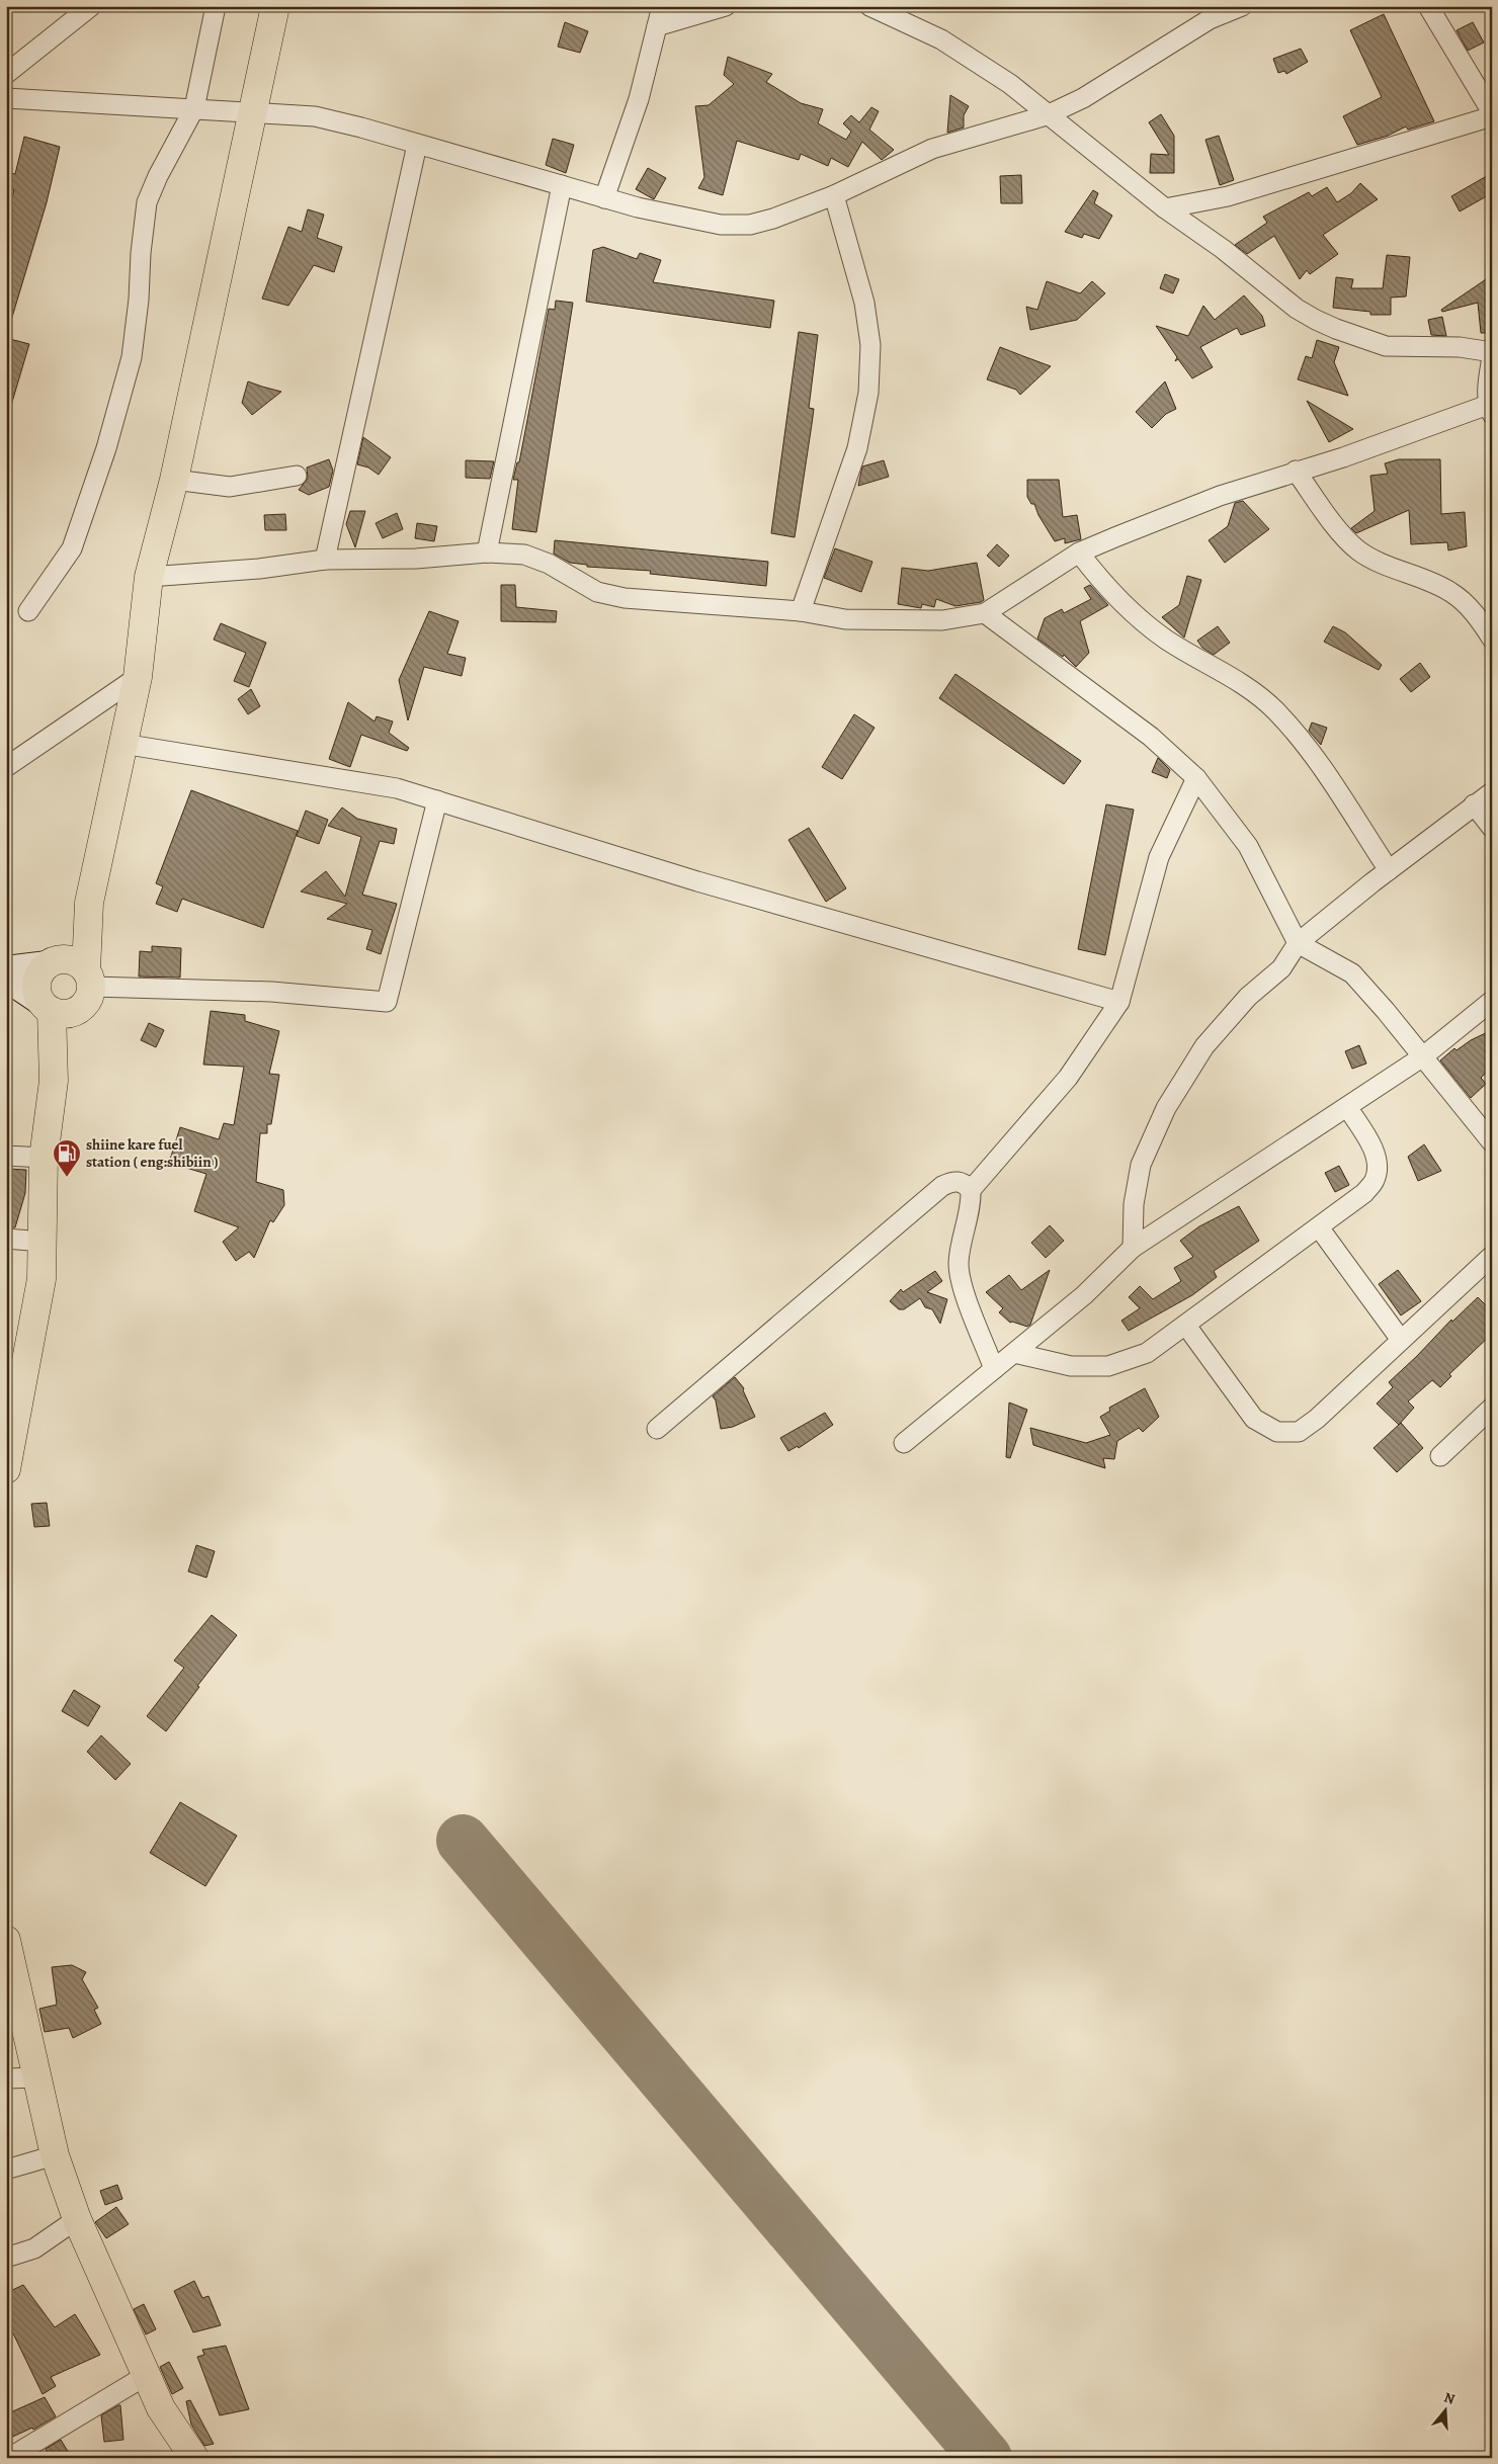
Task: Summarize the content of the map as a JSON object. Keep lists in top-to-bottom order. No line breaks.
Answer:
{"places":{"fuel station":["shiine kare fuel station ( eng:shibiin )"]},"north":"top"}
